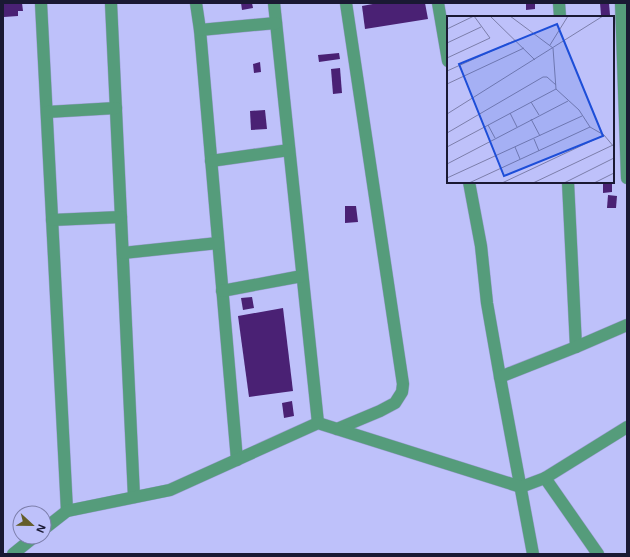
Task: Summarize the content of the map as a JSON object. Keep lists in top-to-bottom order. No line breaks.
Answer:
{"north":"right"}
